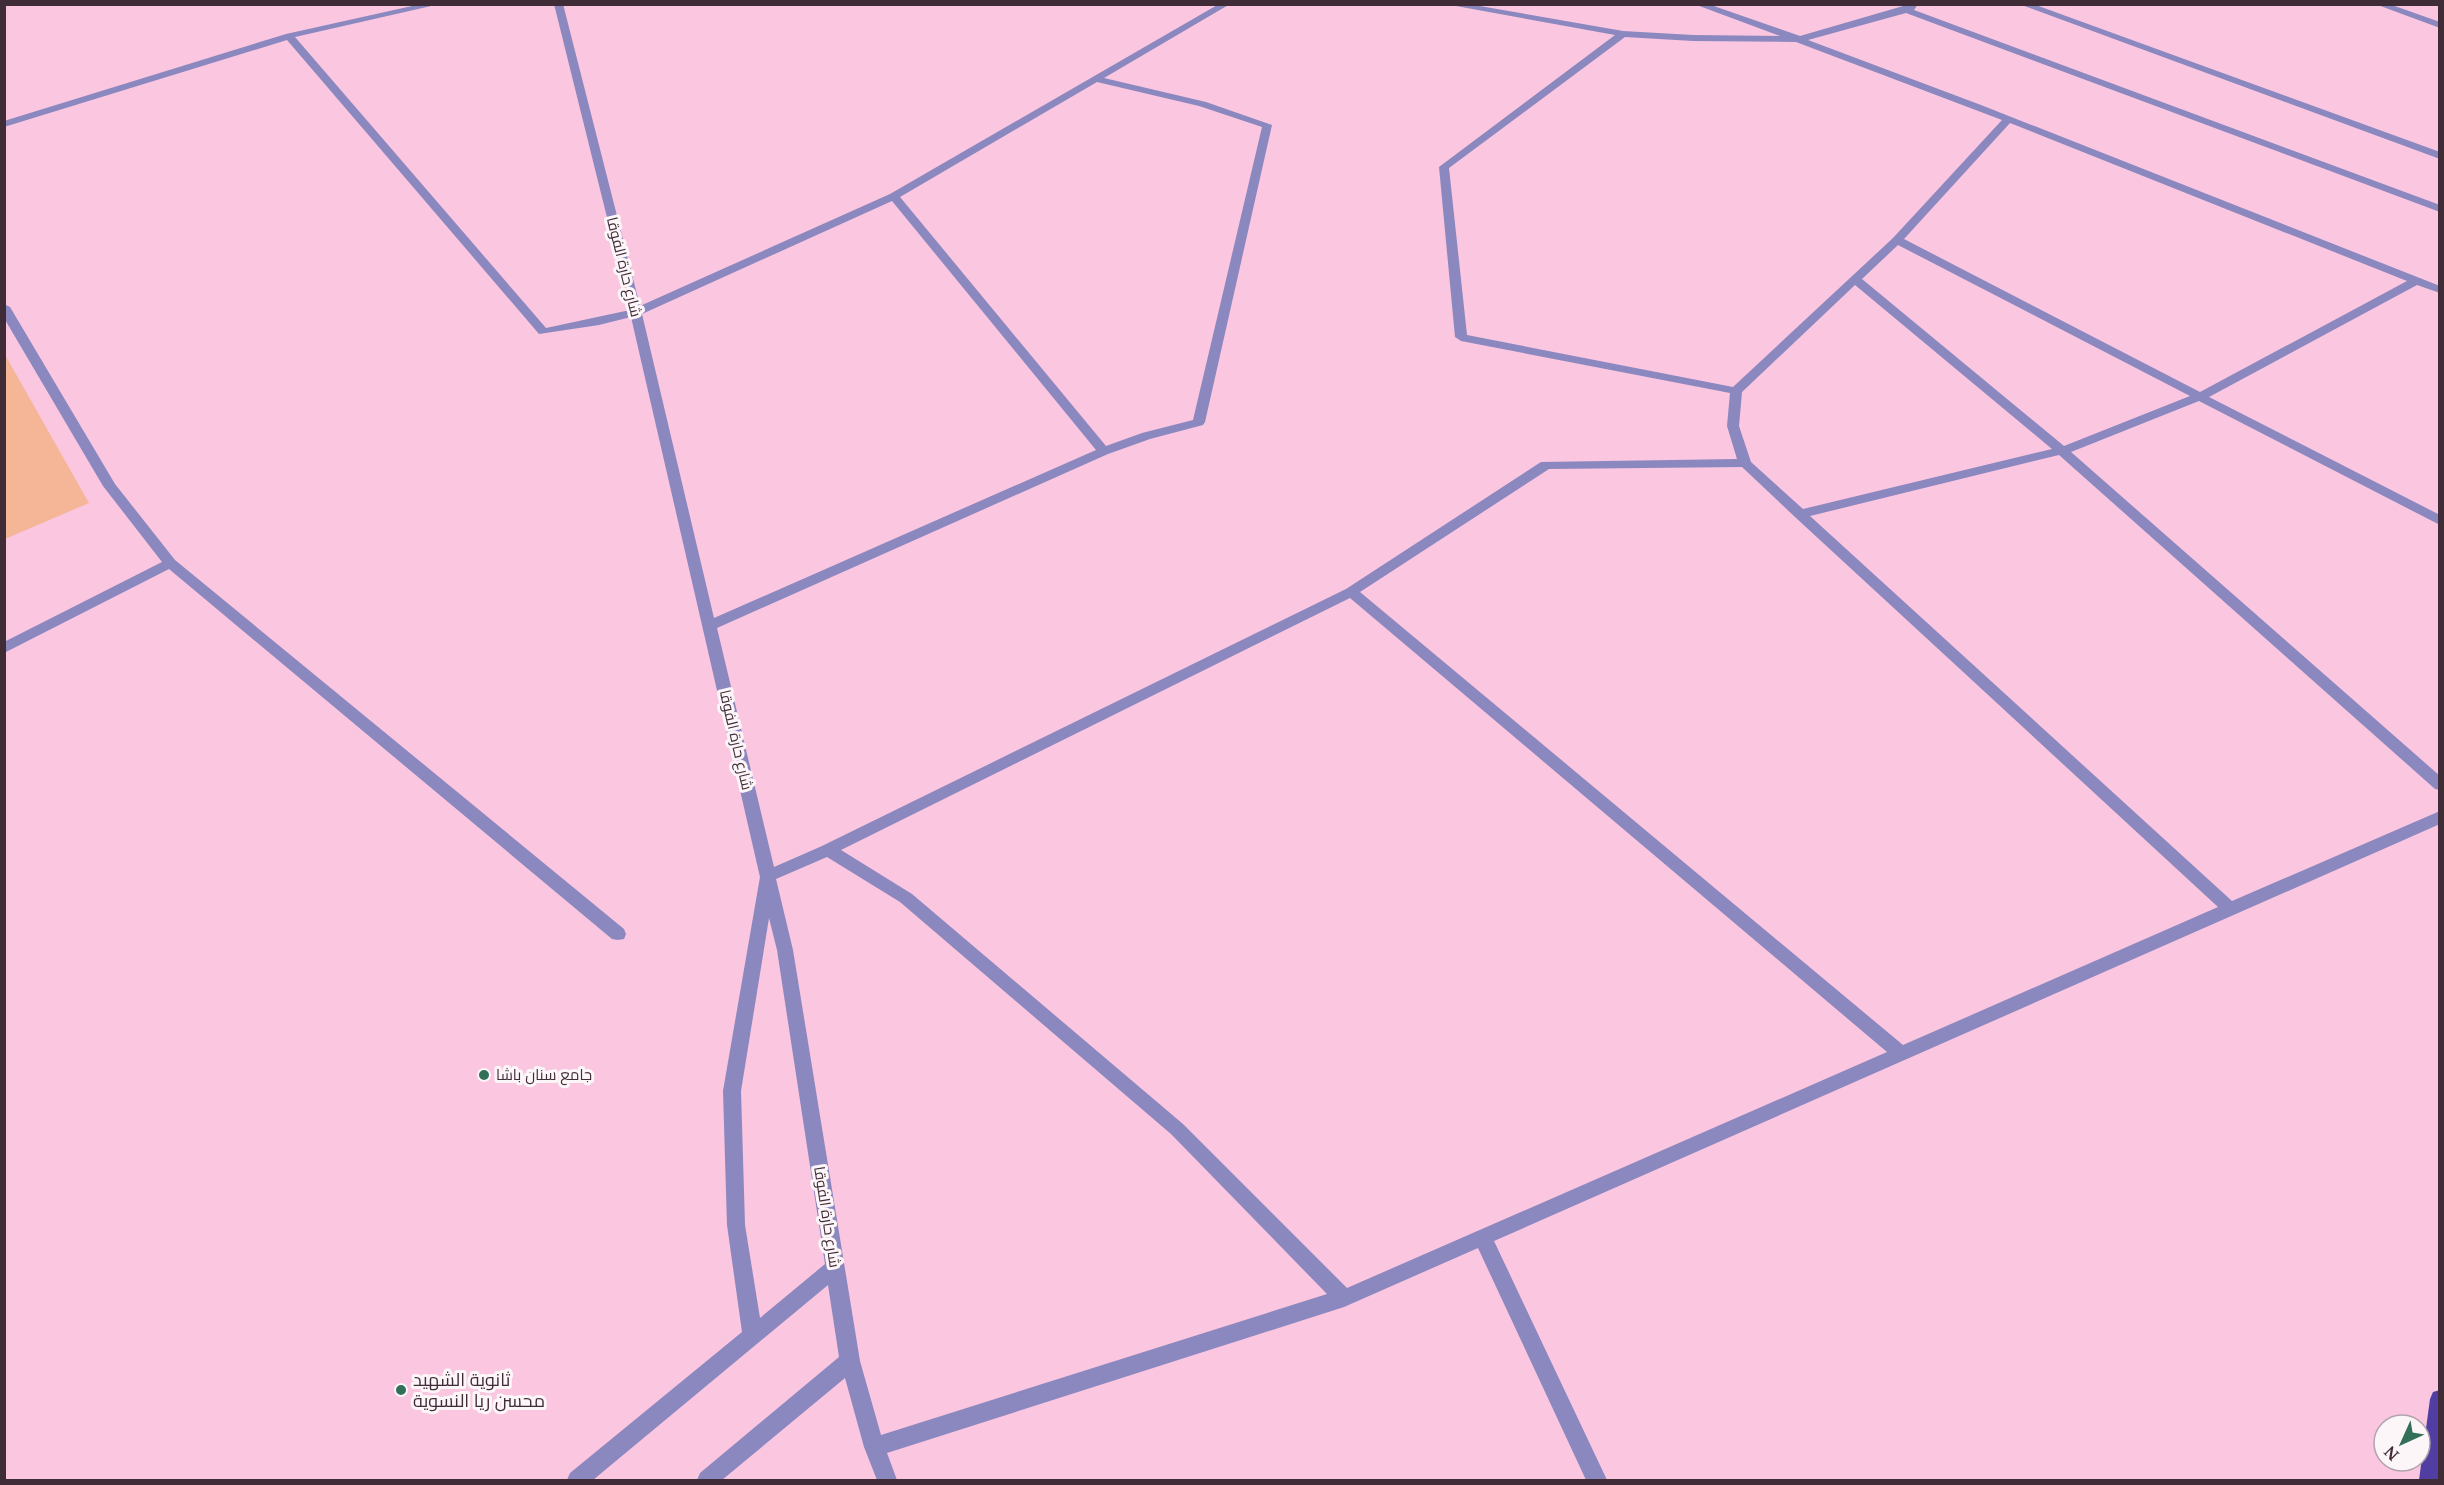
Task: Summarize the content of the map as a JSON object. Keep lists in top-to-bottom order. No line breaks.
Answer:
{"streets":{"street":["شارع حارة الفوقا"]},"places":["جامع سنان باشا","ثانوية الشهيد محسن ريا النسوية"],"north":"bottom left"}
